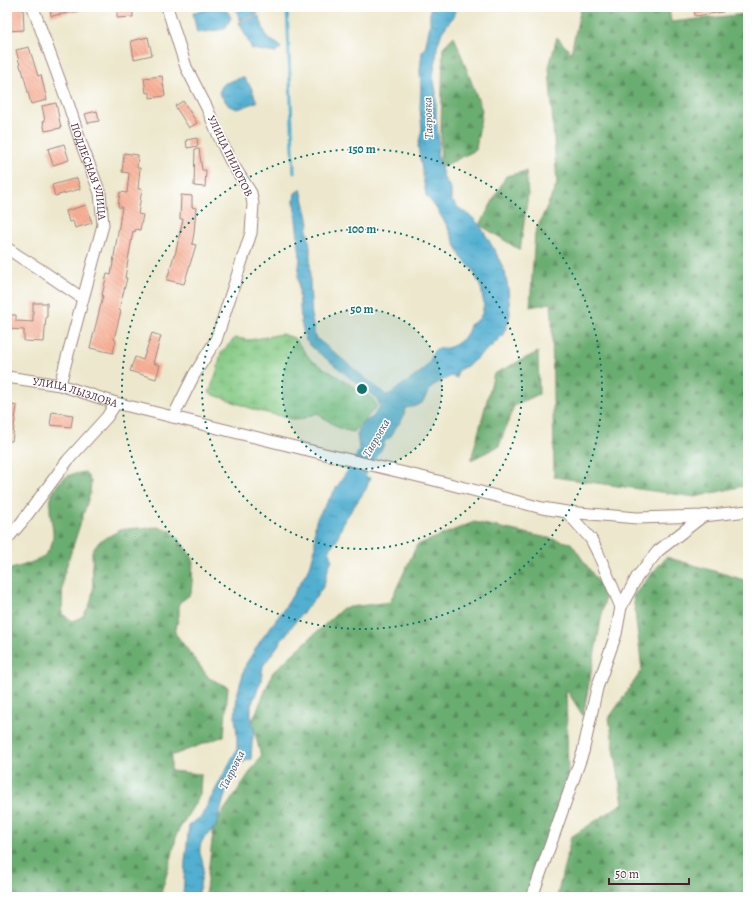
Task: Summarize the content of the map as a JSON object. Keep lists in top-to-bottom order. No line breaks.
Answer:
{"streets":{"street":["УЛИЦА ПИЛОТОВ","ПОДЛЕСНАЯ УЛИЦА","УЛИЦА ЛЫЗЛОВА"]},"crossings":[["УЛИЦА ПИЛОТОВ","УЛИЦА ЛЫЗЛОВА"],["ПОДЛЕСНАЯ УЛИЦА","УЛИЦА ЛЫЗЛОВА"]],"water":["Тавровка"],"scale_bar":"50 m","rings":["150 m","100 m","50 m"]}
